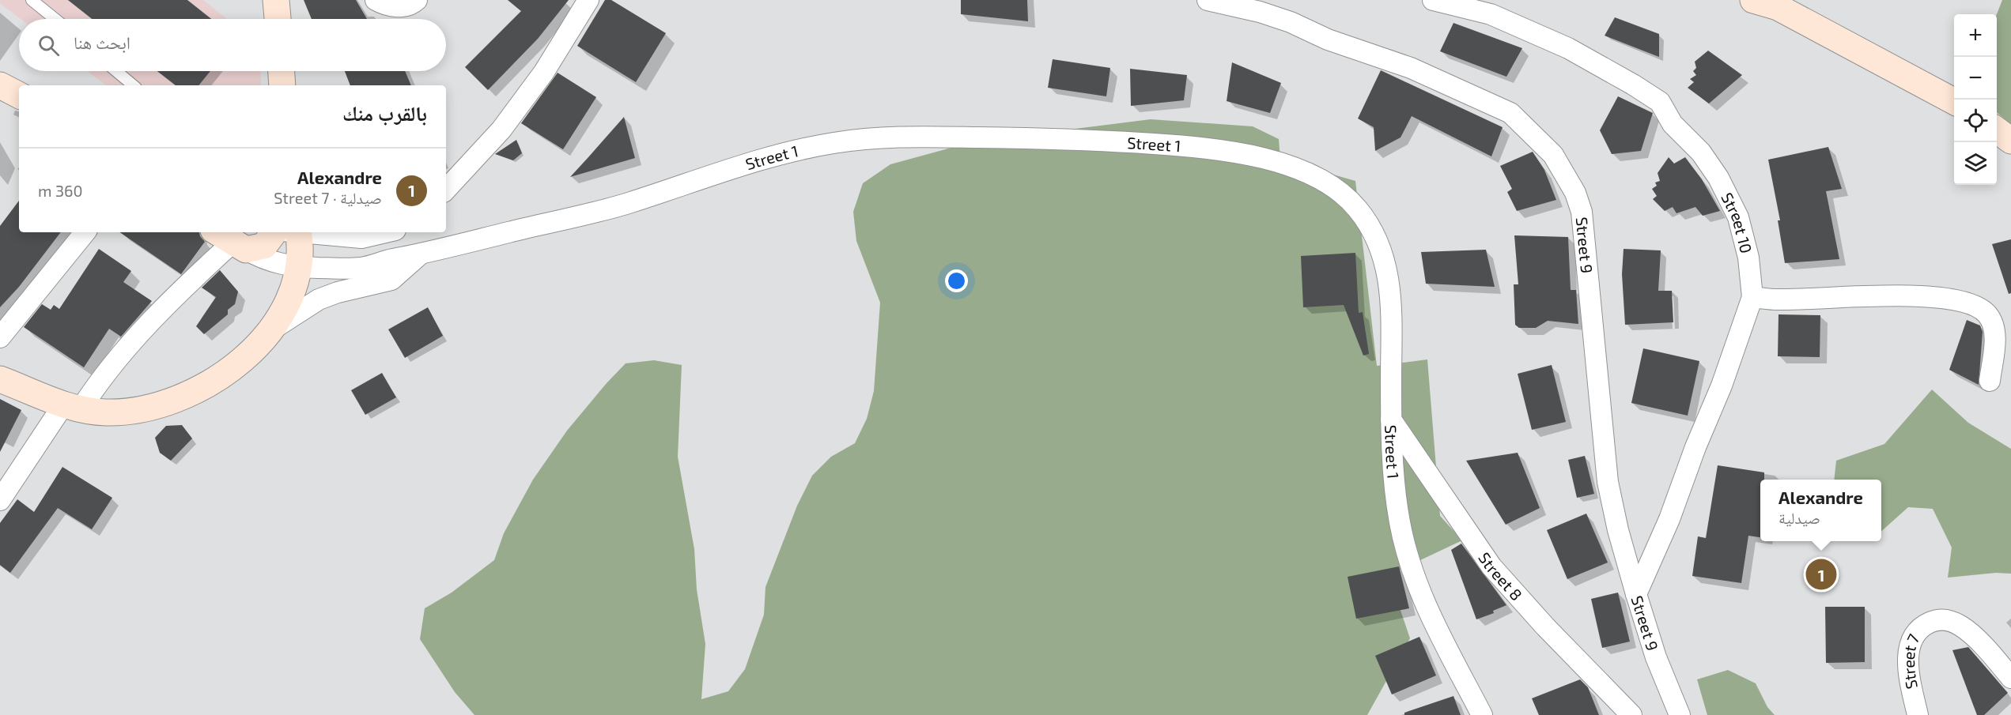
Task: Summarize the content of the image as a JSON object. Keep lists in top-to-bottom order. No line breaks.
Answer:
{"streets":{"street":["Street 1","Street 10","Street 9","Street 8","Street 7"]},"crossings":[["Street 1","Street 8"],["Street 10","Street 9"]],"page":{"map_buttons":["+","−"],"search":"ابحث هنا","heading":"بالقرب منك","list":[{"mark":"1","name":"Alexandre","note":"صيدلية · Street 7","value":"360 m"}],"popup":["Alexandre","صيدلية"],"pins":"1"}}
